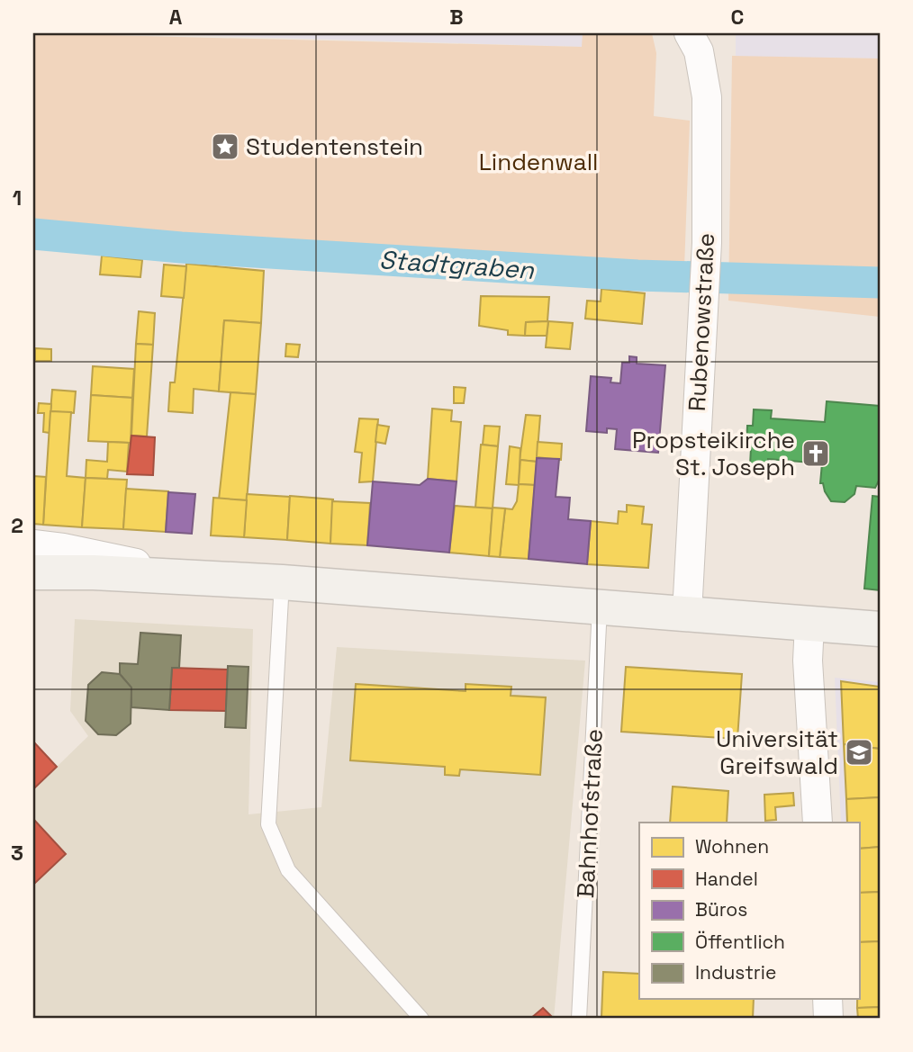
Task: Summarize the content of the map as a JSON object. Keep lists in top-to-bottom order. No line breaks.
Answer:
{"streets":{"street":["Rubenowstraße"],"lane":["Bahnhofstraße"]},"water":["Stadtgraben"],"parks":["Lindenwall"],"places":{"place":["Studentenstein"],"church":["Propsteikirche St. Joseph"],"school or university":["Universität Greifswald"]},"legend":["Wohnen","Handel","Büros","Öffentlich","Industrie"],"grid":{"columns":["A","B","C"],"rows":["1","2","3"]}}
